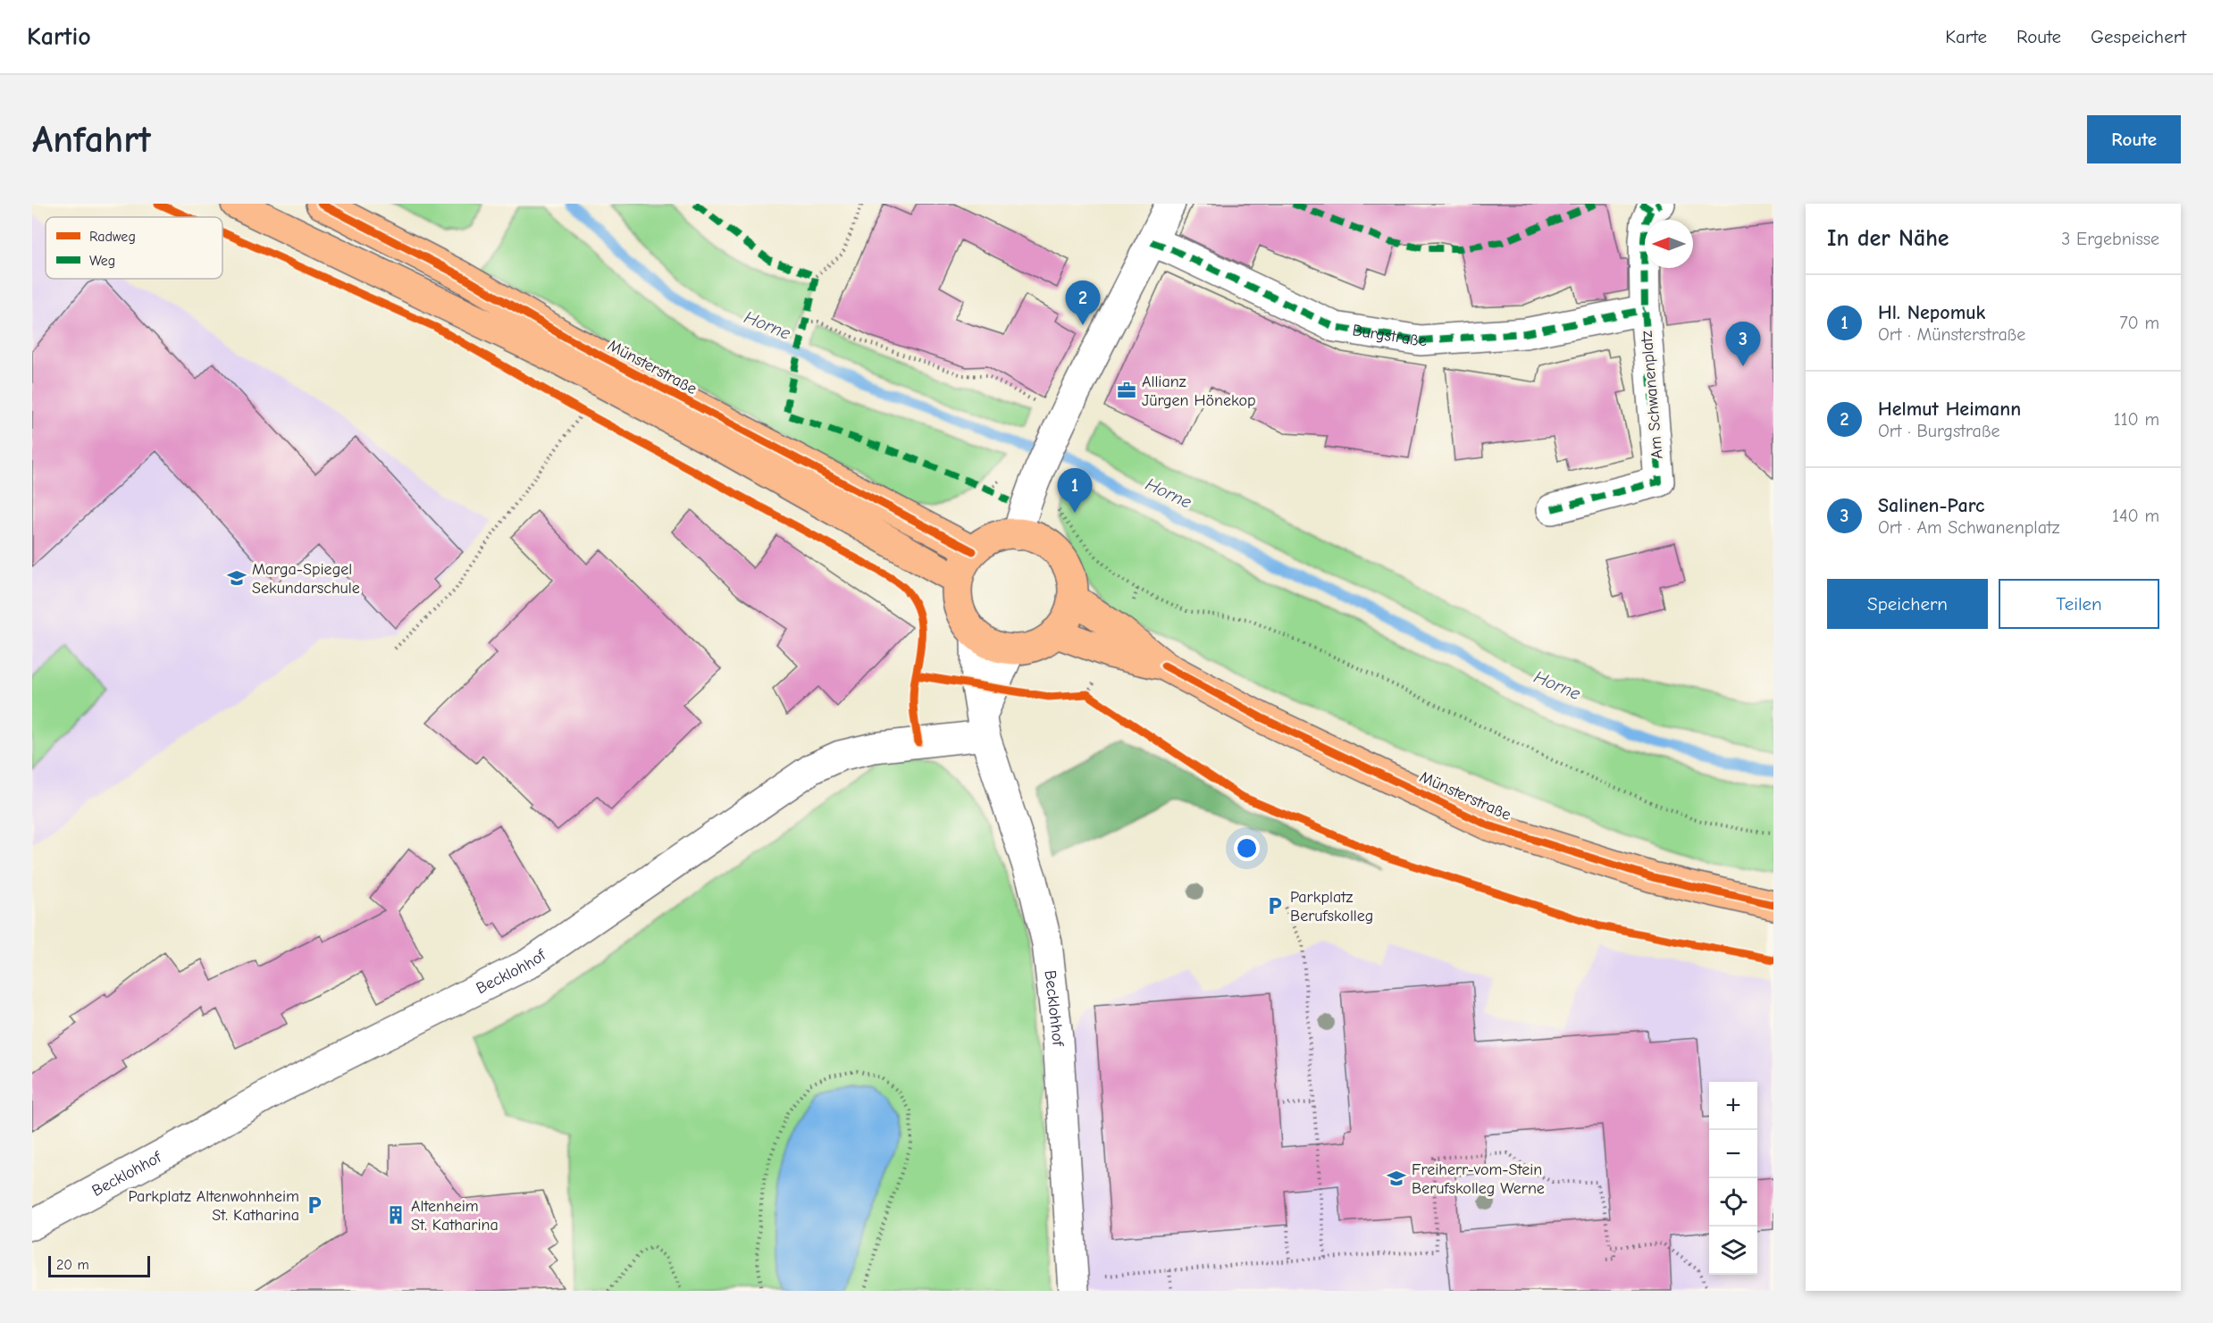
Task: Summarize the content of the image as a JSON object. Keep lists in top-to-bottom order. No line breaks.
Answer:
{"streets":{"main road":["Münsterstraße"],"street":["Burgstraße","Am Schwanenplatz","Becklohhof"]},"crossings":[["Burgstraße","Am Schwanenplatz"],["Münsterstraße","Becklohhof"]],"water":["Horne"],"places":{"office":["Allianz Jürgen Hönekop"],"school or university":["Marga-Spiegel Sekundarschule","Freiherr-vom-Stein Berufskolleg Werne"],"parking":["Parkplatz Berufskolleg","Parkplatz Altenwohnheim St. Katharina"],"building":["Altenheim St. Katharina"]},"legend":["Radweg","Weg"],"scale_bar":"20 m","north":"left","page":{"header":"Kartio","nav":["Karte","Route","Gespeichert"],"buttons":["Route",["Speichern","Teilen"]],"title":"Anfahrt","heading":["In der Nähe","3 Ergebnisse"],"list":[{"mark":"1","name":"Hl. Nepomuk","note":"Ort · Münsterstraße","value":"70 m"},{"mark":"2","name":"Helmut Heimann","note":"Ort · Burgstraße","value":"110 m"},{"mark":"3","name":"Salinen-Parc","note":"Ort · Am Schwanenplatz","value":"140 m"}],"pins":["2","3","1"],"map_buttons":["+","−"],"scale":"20 m"}}
